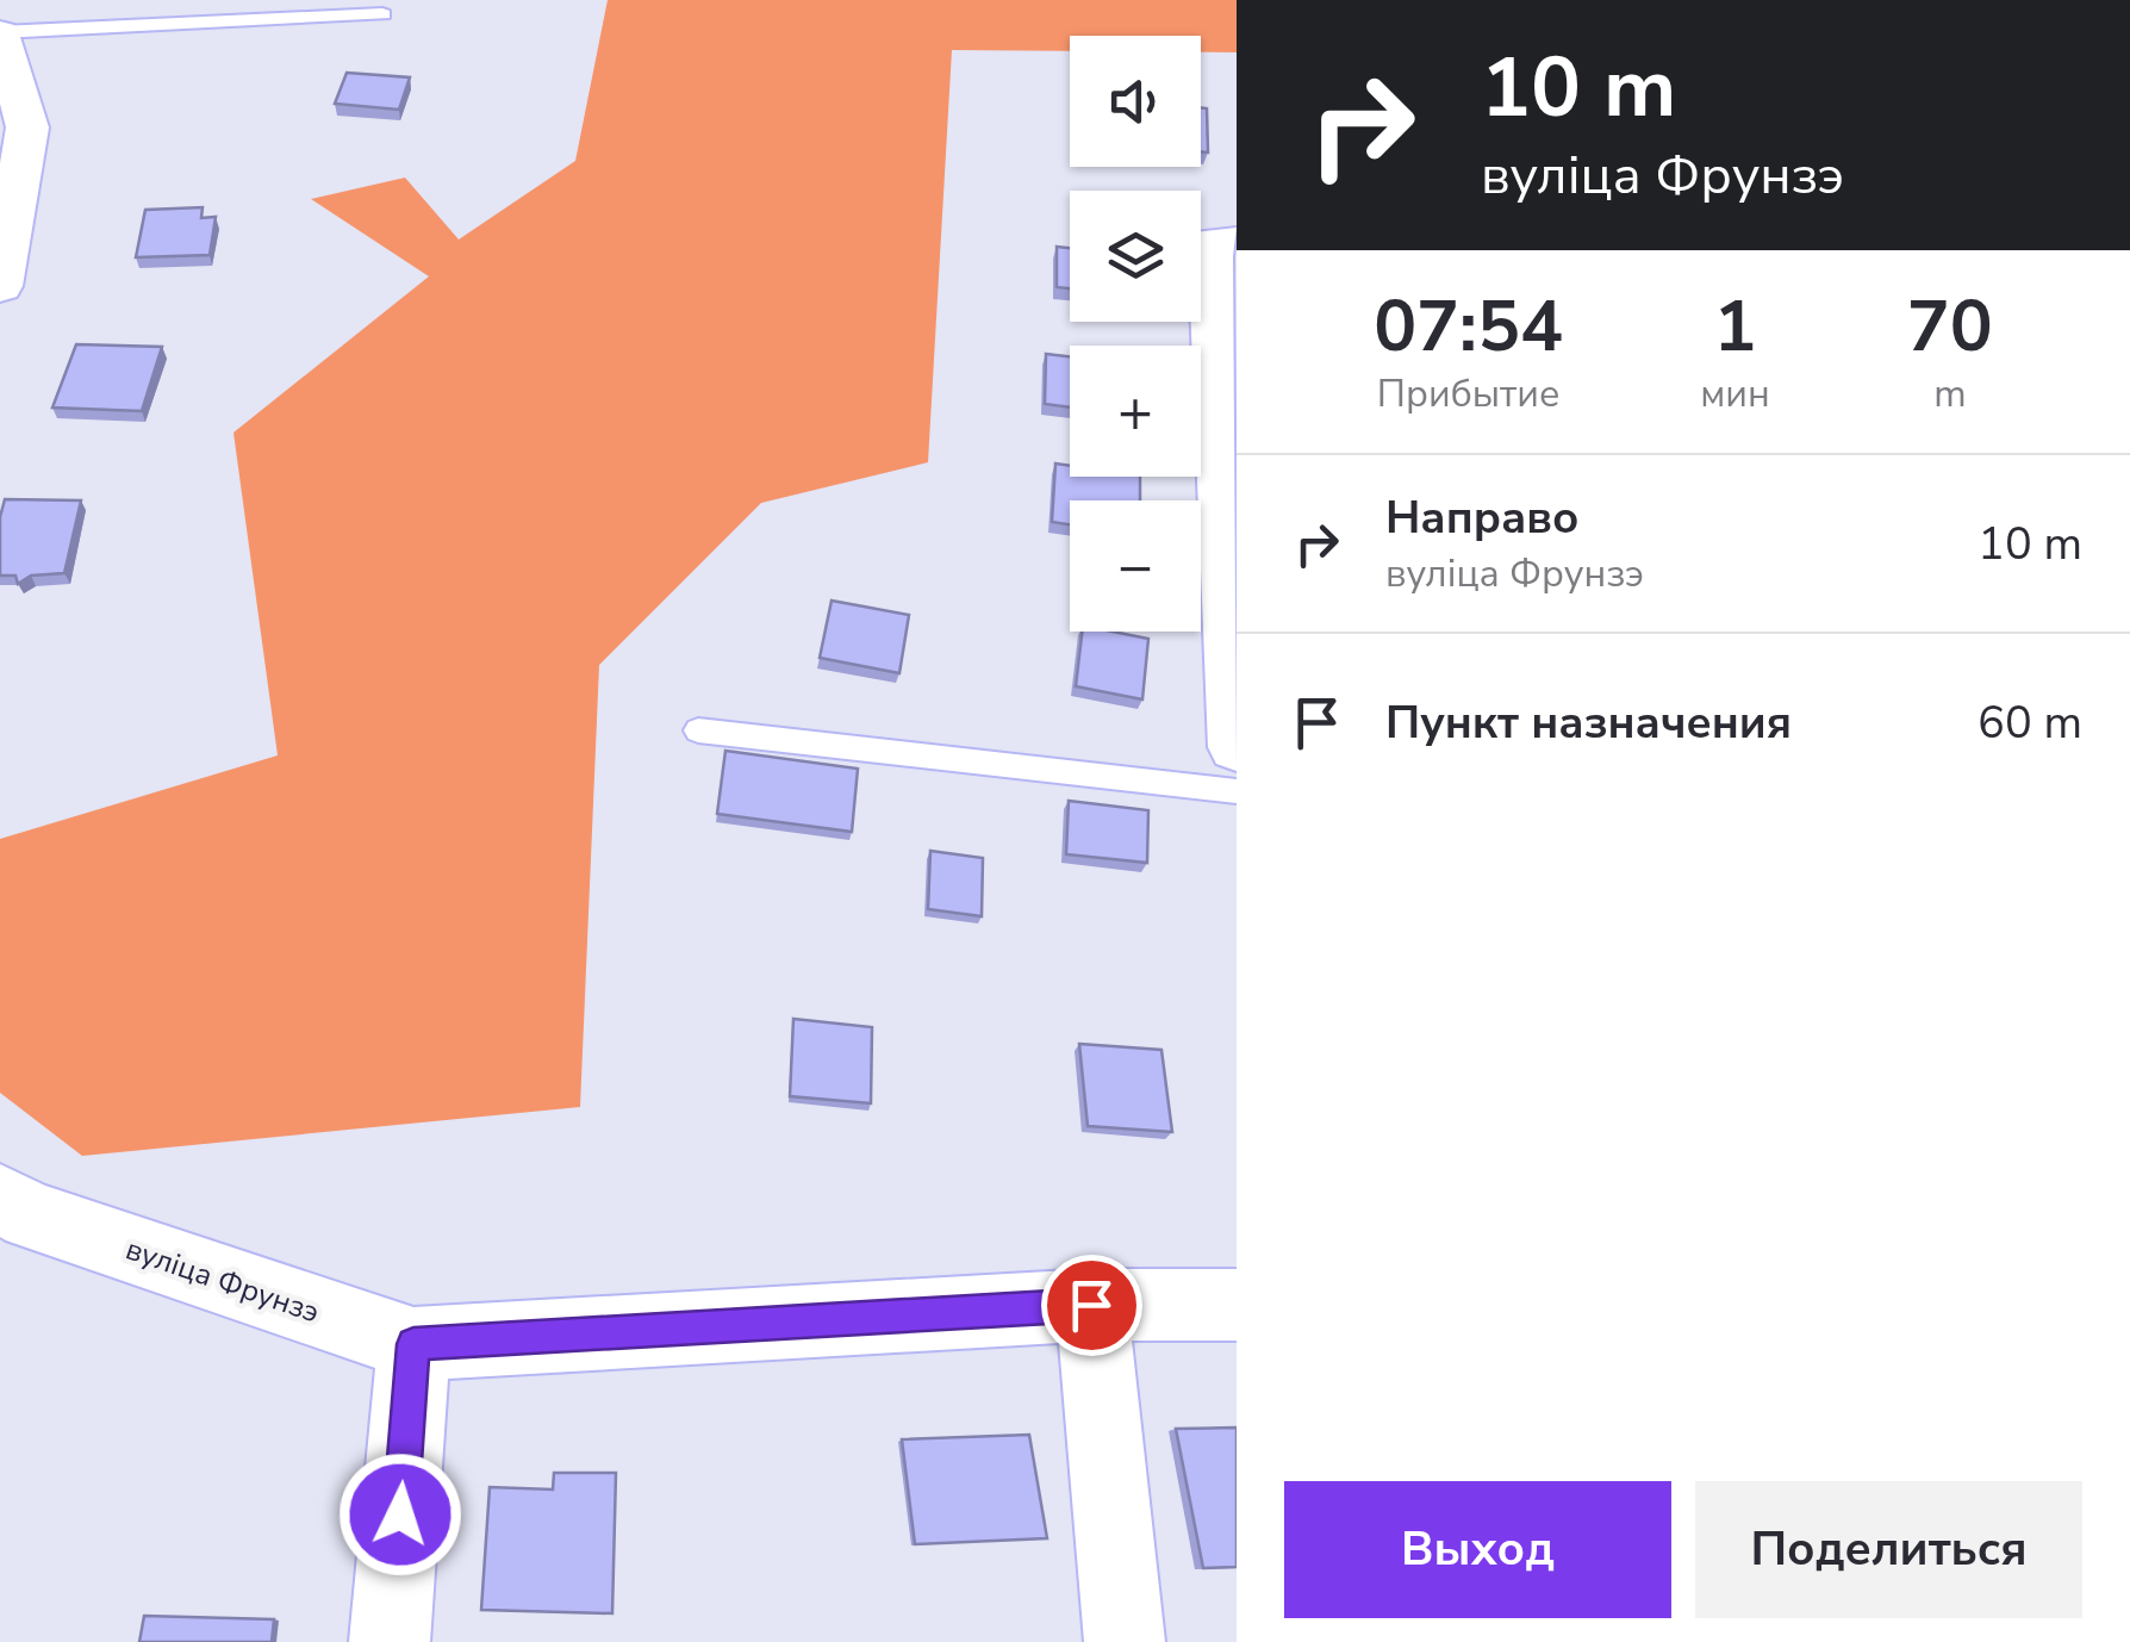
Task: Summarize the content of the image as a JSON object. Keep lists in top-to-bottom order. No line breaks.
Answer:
{"streets":{"street":["вуліца Фрунзэ"]},"page":{"turn":["10 m","вуліца Фрунзэ"],"map_buttons":["+","−"],"eta":["07:54","Прибытие","1","мин","70","m"],"list":[{"name":"Направо","note":"вуліца Фрунзэ","value":"10 m"},{"name":"Пункт назначения","value":"60 m"}],"buttons":["Выход","Поделиться"]}}
